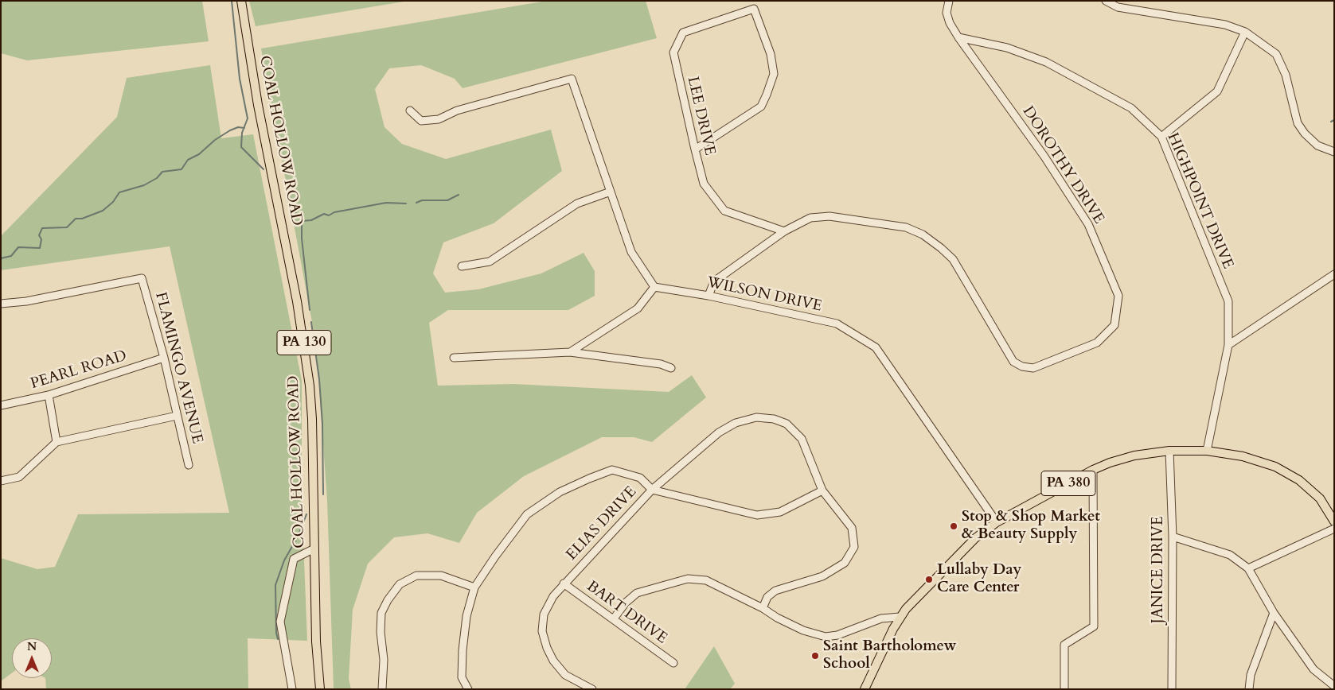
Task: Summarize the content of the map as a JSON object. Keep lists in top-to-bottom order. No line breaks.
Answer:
{"streets":{"main road":["COAL HOLLOW ROAD","PA 130","PA 380"],"street":["LEE DRIVE","DOROTHY DRIVE","HIGHPOINT DRIVE","WILSON DRIVE","FLAMINGO AVENUE","PEARL ROAD","ELIAS DRIVE","JANICE DRIVE","BART DRIVE"]},"crossings":[["LEE DRIVE","DOROTHY DRIVE"],["DOROTHY DRIVE","HIGHPOINT DRIVE"],["DOROTHY DRIVE","WILSON DRIVE"],["HIGHPOINT DRIVE","PA 380"],["WILSON DRIVE","PA 380"],["FLAMINGO AVENUE","PEARL ROAD"],["PA 380","JANICE DRIVE"],["ELIAS DRIVE","BART DRIVE"]],"places":["Stop & Shop Market & Beauty Supply","Lullaby Day Care Center","Saint Bartholomew School"],"north":"top"}
